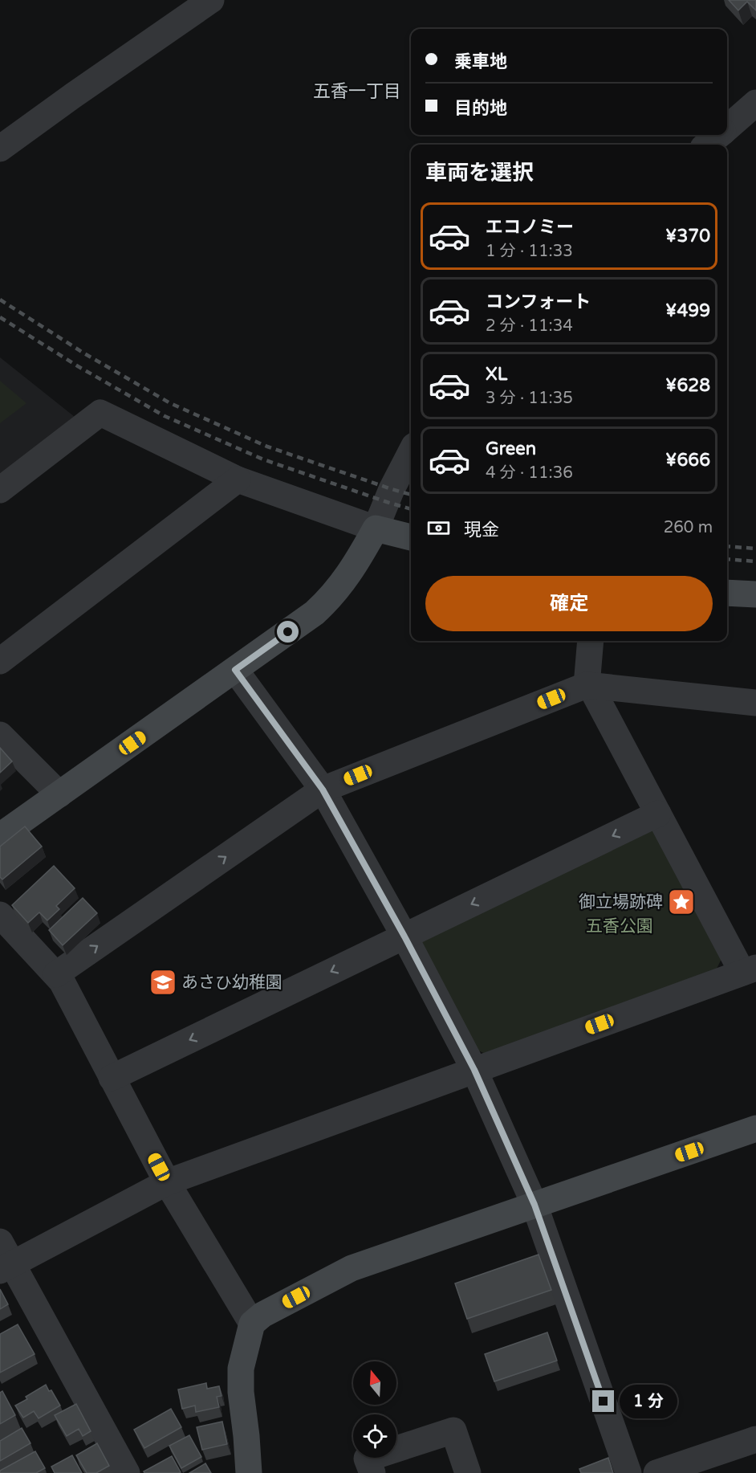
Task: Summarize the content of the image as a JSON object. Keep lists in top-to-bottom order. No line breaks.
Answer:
{"districts":["五香一丁目"],"parks":["五香公園"],"places":{"place":["御立場跡碑"],"school or university":["あさひ幼稚園"]},"north":"top","page":{"banner":["乗車地","目的地"],"heading":"車両を選択","list":[{"name":"エコノミー","note":"1 分 · 11:33","value":"¥370"},{"name":"コンフォート","note":"2 分 · 11:34","value":"¥499"},{"name":"XL","note":"3 分 · 11:35","value":"¥628"},{"name":"Green","note":"4 分 · 11:36","value":"¥666"}],"pay":["現金","260 m"],"buttons":"確定","bubble":"1 分"}}
